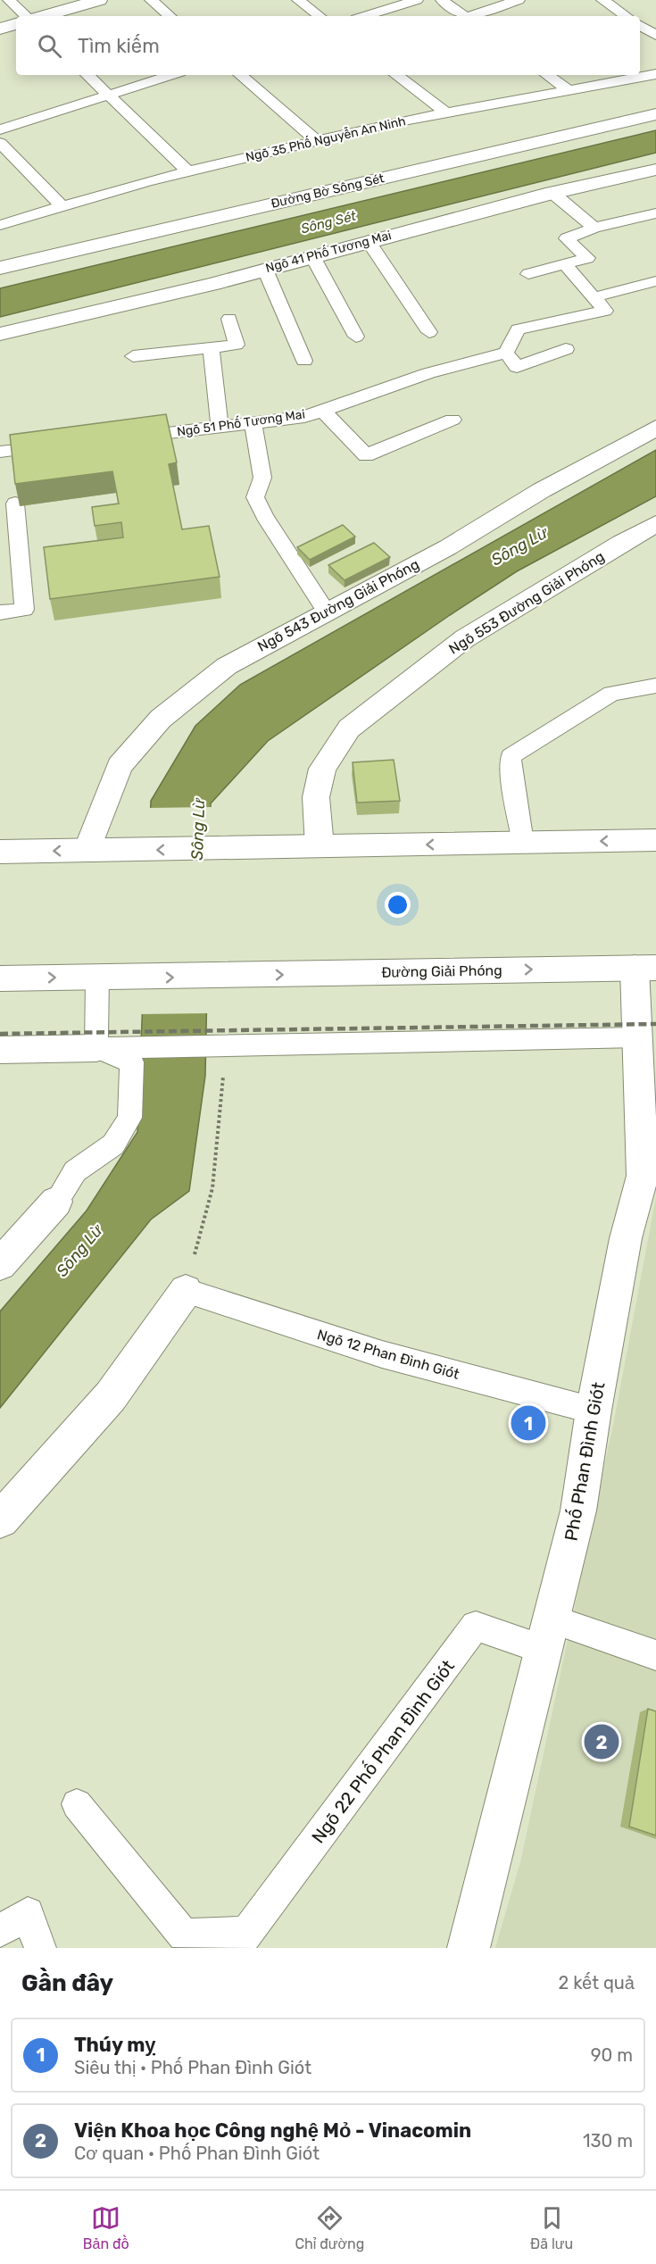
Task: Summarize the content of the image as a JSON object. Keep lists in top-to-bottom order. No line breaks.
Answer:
{"streets":{"street":["Đường Bờ Sông Sét","Ngõ 41 Phố Tương Mai","Ngõ 553 Đường Giải Phóng","Ngõ 543 Đường Giải Phóng","Đường Giải Phóng","Phố Phan Đình Giót"],"lane":["Ngõ 35 Phố Nguyễn An Ninh","Ngõ 51 Phố Tương Mai","Ngõ 12 Phan Đình Giót","Ngõ 22 Phố Phan Đình Giót"]},"crossings":[["Đường Giải Phóng","Phố Phan Đình Giót"],["Ngõ 12 Phan Đình Giót","Phố Phan Đình Giót"],["Phố Phan Đình Giót","Ngõ 22 Phố Phan Đình Giót"]],"water":["Sông Sét","Sông Lừ"],"page":{"search":"Tìm kiếm","pins":["1","2"],"heading":["Gần đây","2 kết quả"],"list":[{"mark":"1","name":"Thúy mỵ","note":"Siêu thị · Phố Phan Đình Giót","value":"90 m"},{"mark":"2","name":"Viện Khoa học Công nghệ Mỏ - Vinacomin","note":"Cơ quan · Phố Phan Đình Giót","value":"130 m"}],"nav":["Bản đồ","Chỉ đường","Đã lưu"]}}
